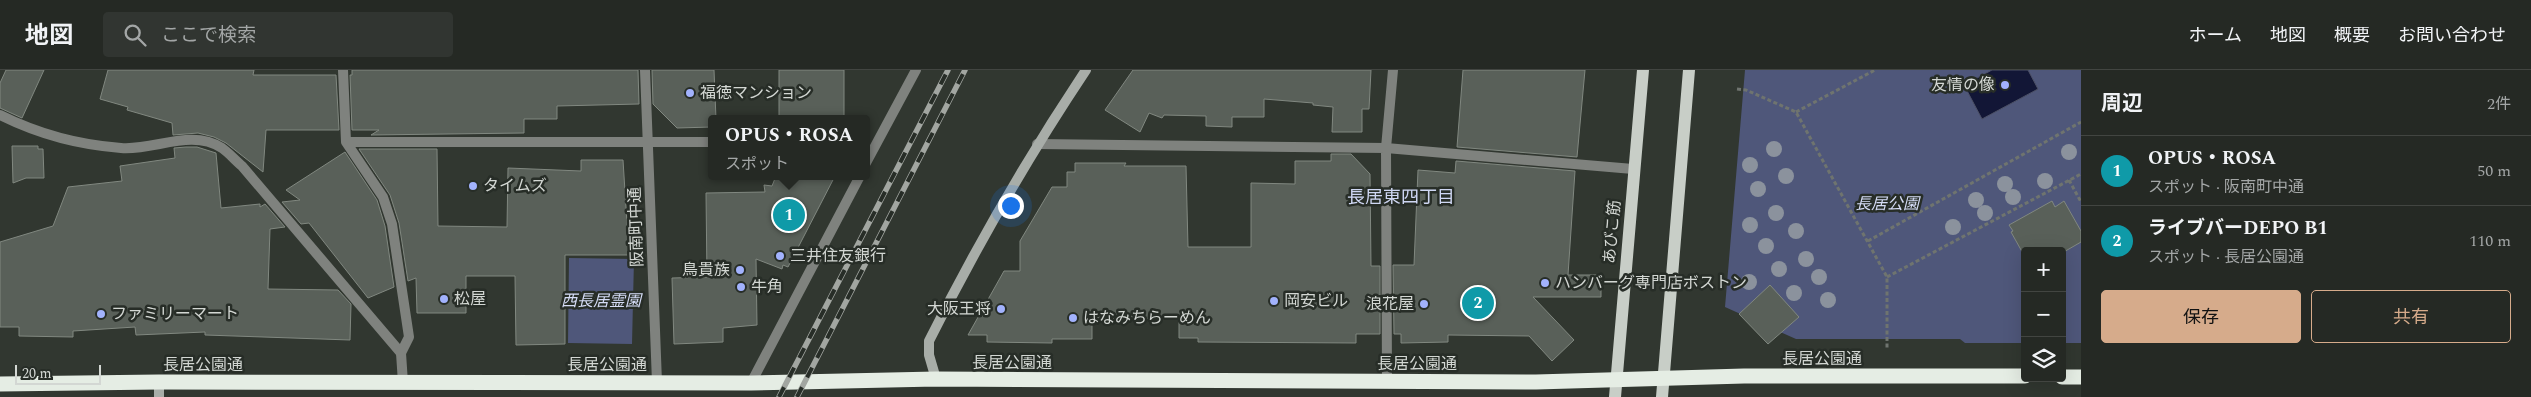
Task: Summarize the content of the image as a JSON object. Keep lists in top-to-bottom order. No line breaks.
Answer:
{"streets":{"highway":["長居公園通"],"main road":["あびこ筋"],"street":["阪南町中通"]},"crossings":[["阪南町中通","長居公園通"],["あびこ筋","長居公園通"]],"districts":["長居東四丁目"],"parks":["長居公園","西長居霊園"],"places":["友情の像","福徳マンション","タイムズ","三井住友銀行","鳥貴族","ハンバーグ専門店ボストン","牛角","松屋","岡安ビル","浪花屋","大阪王将","ファミリーマート","はなみちらーめん"],"scale_bar":"20 m","page":{"header":"地図","search":"ここで検索","nav":["ホーム","地図","概要","お問い合わせ"],"heading":["周辺","2件"],"popup":["OPUS・ROSA","スポット"],"list":[{"mark":"1","name":"OPUS・ROSA","note":"スポット · 阪南町中通","value":"50 m"},{"mark":"2","name":"ライブバーDEPO B1","note":"スポット · 長居公園通","value":"110 m"}],"pins":["1","2"],"map_buttons":["+","−"],"buttons":["保存","共有"],"scale":"20 m"}}
